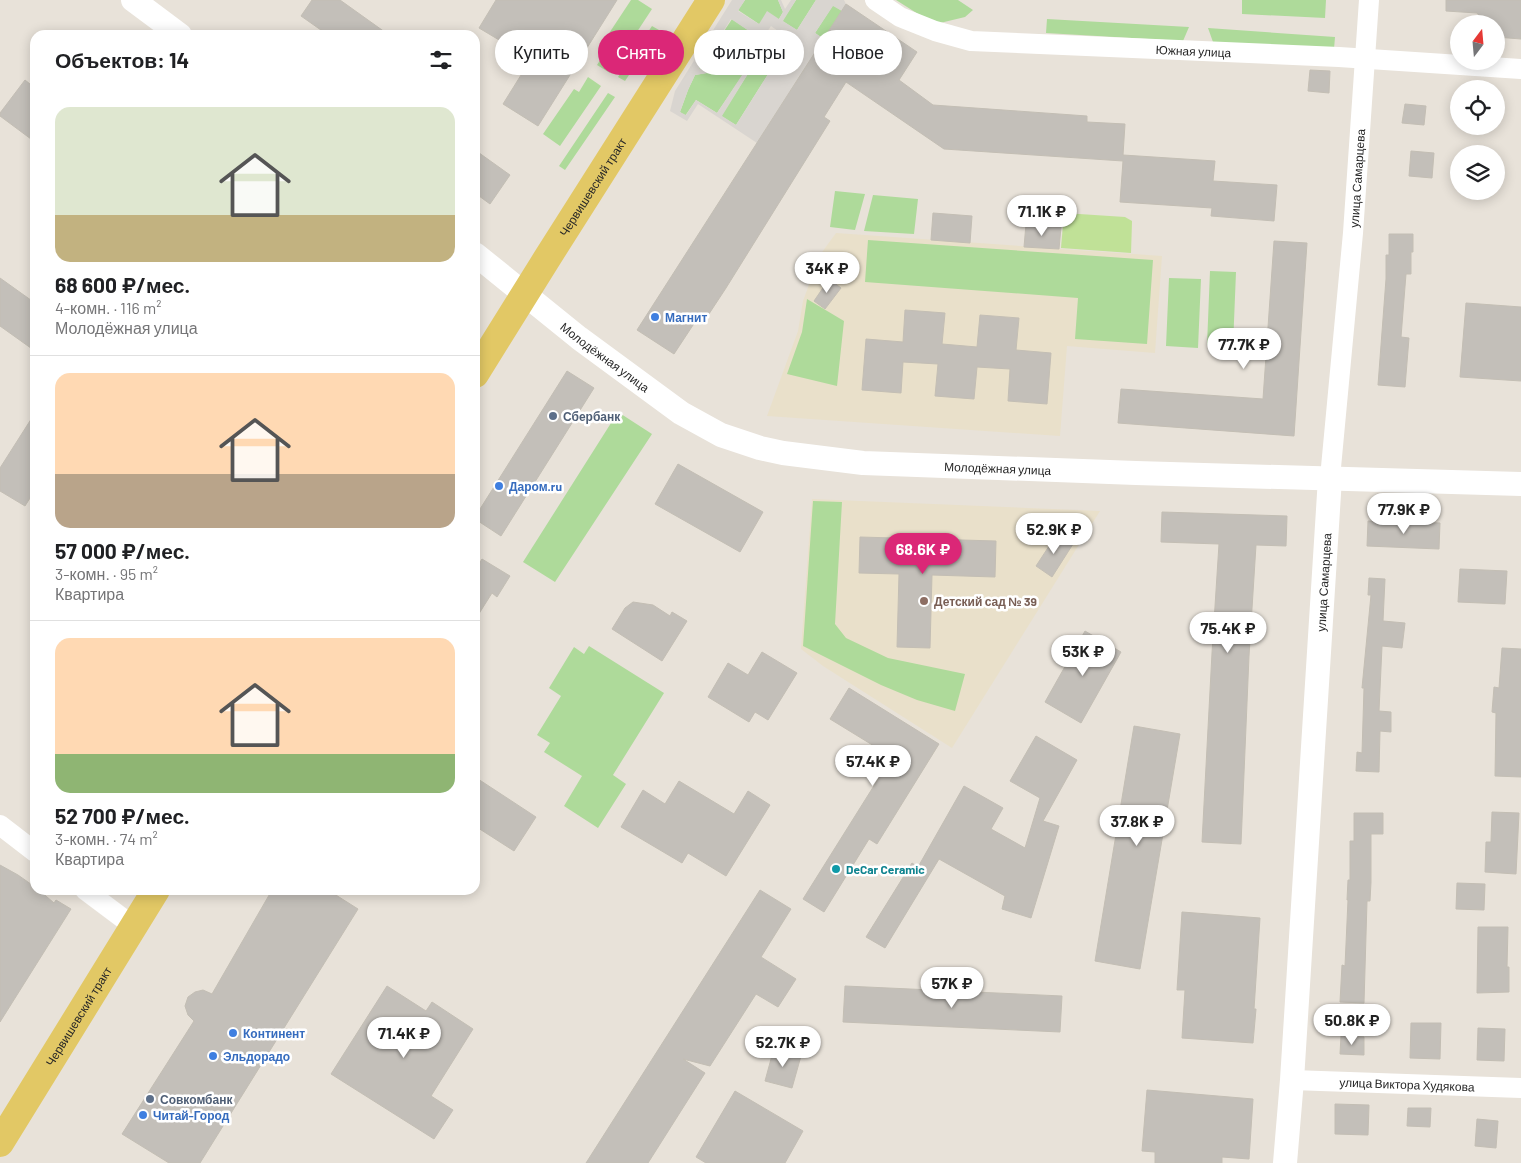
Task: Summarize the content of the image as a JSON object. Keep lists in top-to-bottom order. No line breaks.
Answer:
{"streets":{"main road":["Червишевский тракт"],"street":["Южная улица","улица Самарцева","Молодёжная улица","улица Виктора Худякова"]},"crossings":[["Южная улица","улица Самарцева"],["улица Самарцева","Молодёжная улица"],["улица Самарцева","улица Виктора Худякова"],["Червишевский тракт","Молодёжная улица"]],"places":["Магнит","Сбербанк","Даром.ru","Детский сад № 39","DeCar Ceramic","Континент","Эльдорадо","Совкомбанк","Читай-Город"],"north":"top","page":{"chip":["Купить","Снять","Фильтры","Новое"],"heading":"Объектов: 14","list":[{"name":"68 600 ₽/мес.","note":"4-комн. · 116 m² · Молодёжная улица"},{"name":"57 000 ₽/мес.","note":"3-комн. · 95 m² · Квартира"},{"name":"52 700 ₽/мес.","note":"3-комн. · 74 m² · Квартира"}],"price":["71.1K ₽","34K ₽","77.7K ₽","77.9K ₽","52.9K ₽","68.6K ₽","75.4K ₽","53K ₽","57.4K ₽","37.8K ₽","57K ₽","50.8K ₽","71.4K ₽","52.7K ₽"]}}
